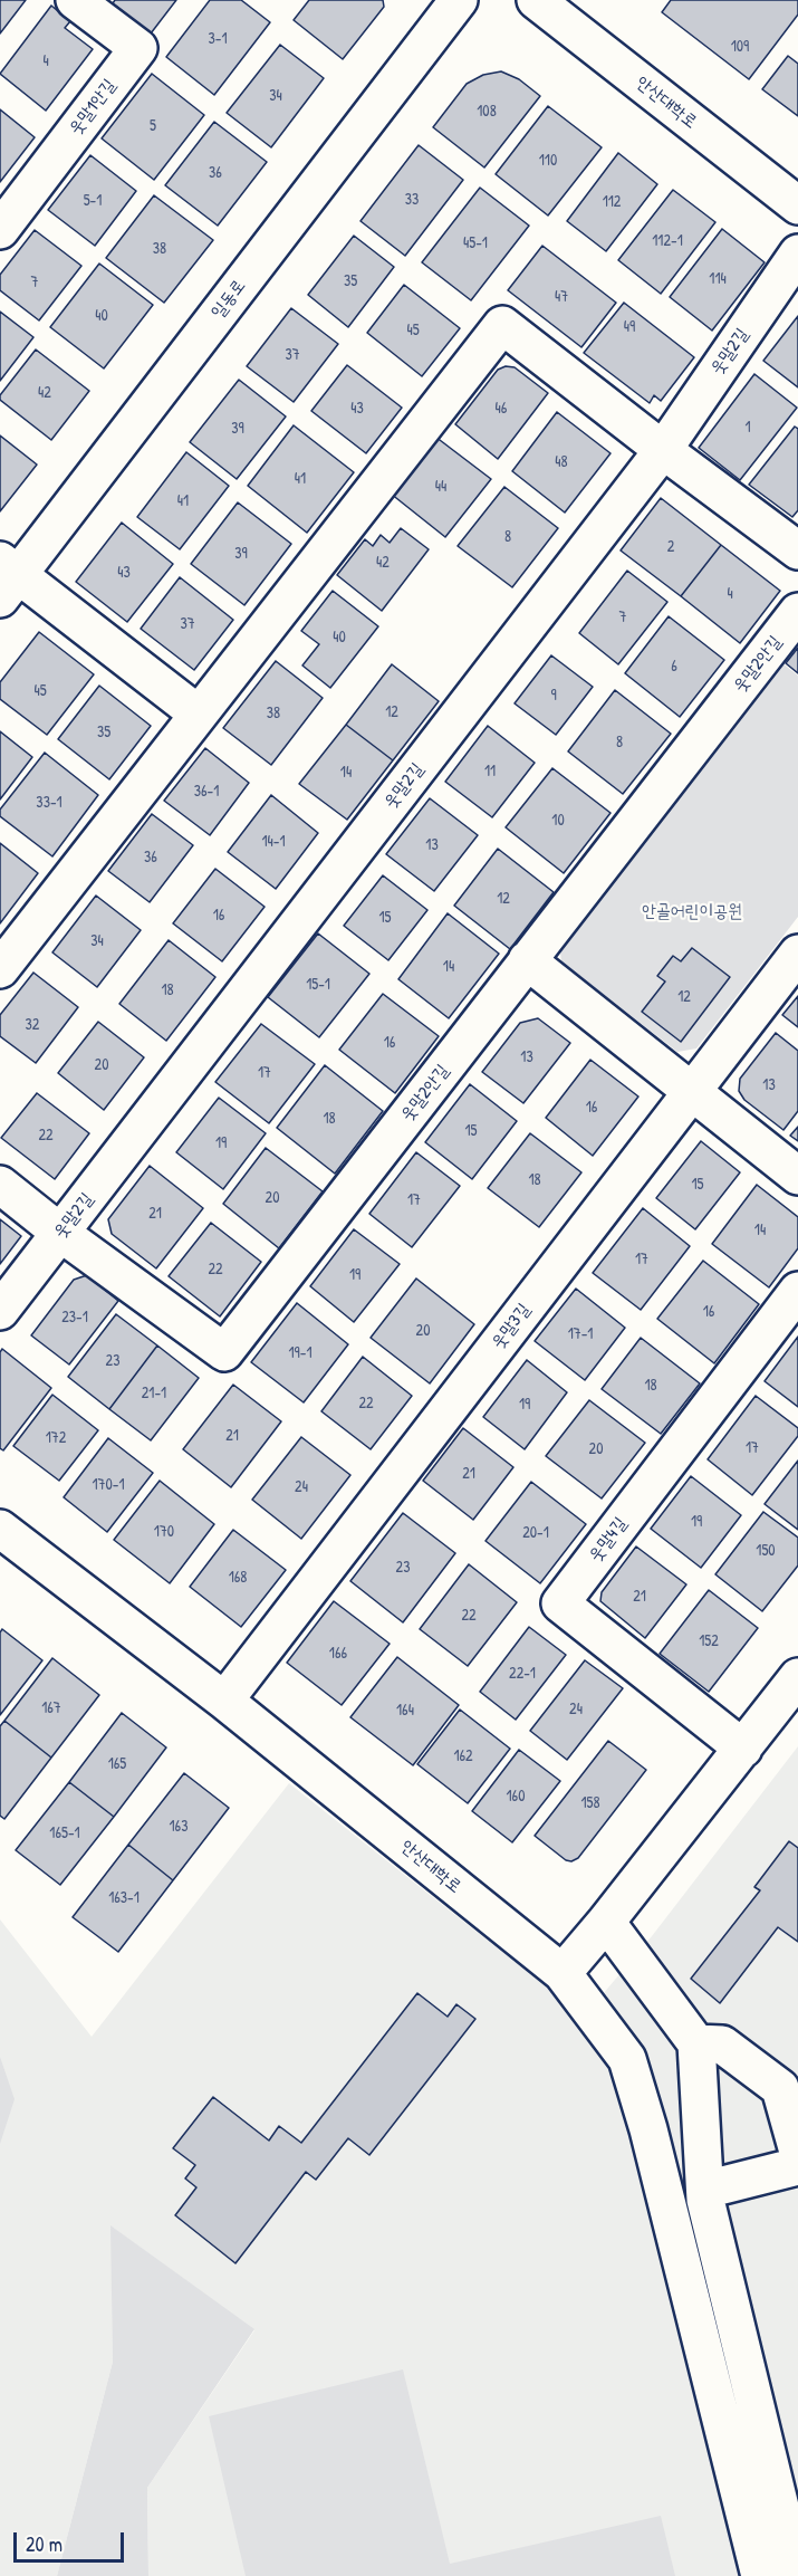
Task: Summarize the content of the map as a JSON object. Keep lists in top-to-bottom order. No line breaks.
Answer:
{"streets":{"street":["안산대학로","웃말1안길","일동로","웃말2길","웃말2안길","웃말3길","웃말4길"]},"crossings":[["안산대학로","웃말3길"],["웃말2길","웃말2안길"]],"parks":["안골어린이공원"],"house_numbers":["3-1","109","4","34","108","5","110","36","33","5-1","112","112-1","45-1","38","114","35","7","47","40","49","45","37","42","43","46","1","39","48","41","44","41","8","2","39","42","43","4","7","37","40","6","45","9","12","38","35","8","11","14","36-1","33-1","10","14-1","13","36","12","16","15","34","14","15-1","18","12","32","16","13","20","17","13","16","18","15","22","19","18","15","20","17","21","14","17","22","19","16","23-1","20","17-1","19-1","23","18","21-1","22","19","21","172","17","20","21","170-1","24","19","170","20-1","150","23","168","21","22","152","166","22-1","167","24","164","162","165","160","158","163","165-1","163-1"],"scale_bar":"20 m"}
